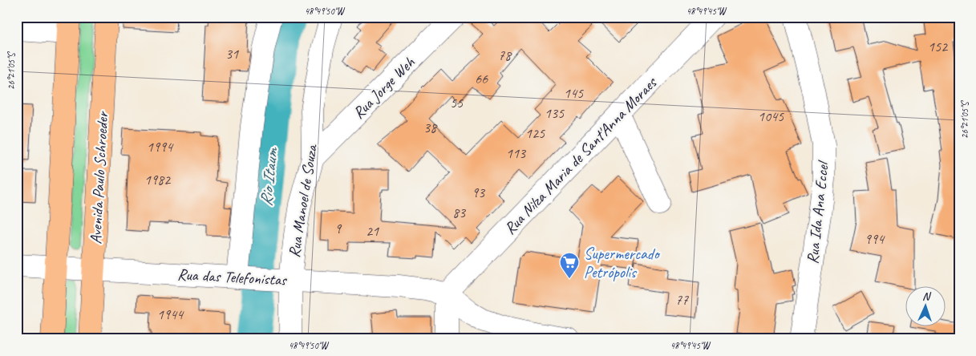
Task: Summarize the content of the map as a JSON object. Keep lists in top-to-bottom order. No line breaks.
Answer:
{"streets":{"main road":["Avenida Paulo Schroeder"],"street":["Rua Jorge Weh","Rua Nilza Maria de Sant'Anna Moraes","Rua Manoel de Souza","Rua Ida Ana Eccel","Rua das Telefonistas"]},"crossings":[["Rua Jorge Weh","Rua Manoel de Souza"],["Rua Nilza Maria de Sant'Anna Moraes","Rua das Telefonistas"],["Avenida Paulo Schroeder","Rua das Telefonistas"],["Rua Manoel de Souza","Rua das Telefonistas"]],"water":["Rio Itaum"],"places":{"supermarket":["Supermercado Petrópolis"]},"house_numbers":["152","31","78","66","145","55","135","1045","38","125","1994","113","1982","93","83","9","21","994","77","1944"],"north":"top","coordinates":["48°49'50\"W","48°49'45\"W","26°21'05\"S"]}
